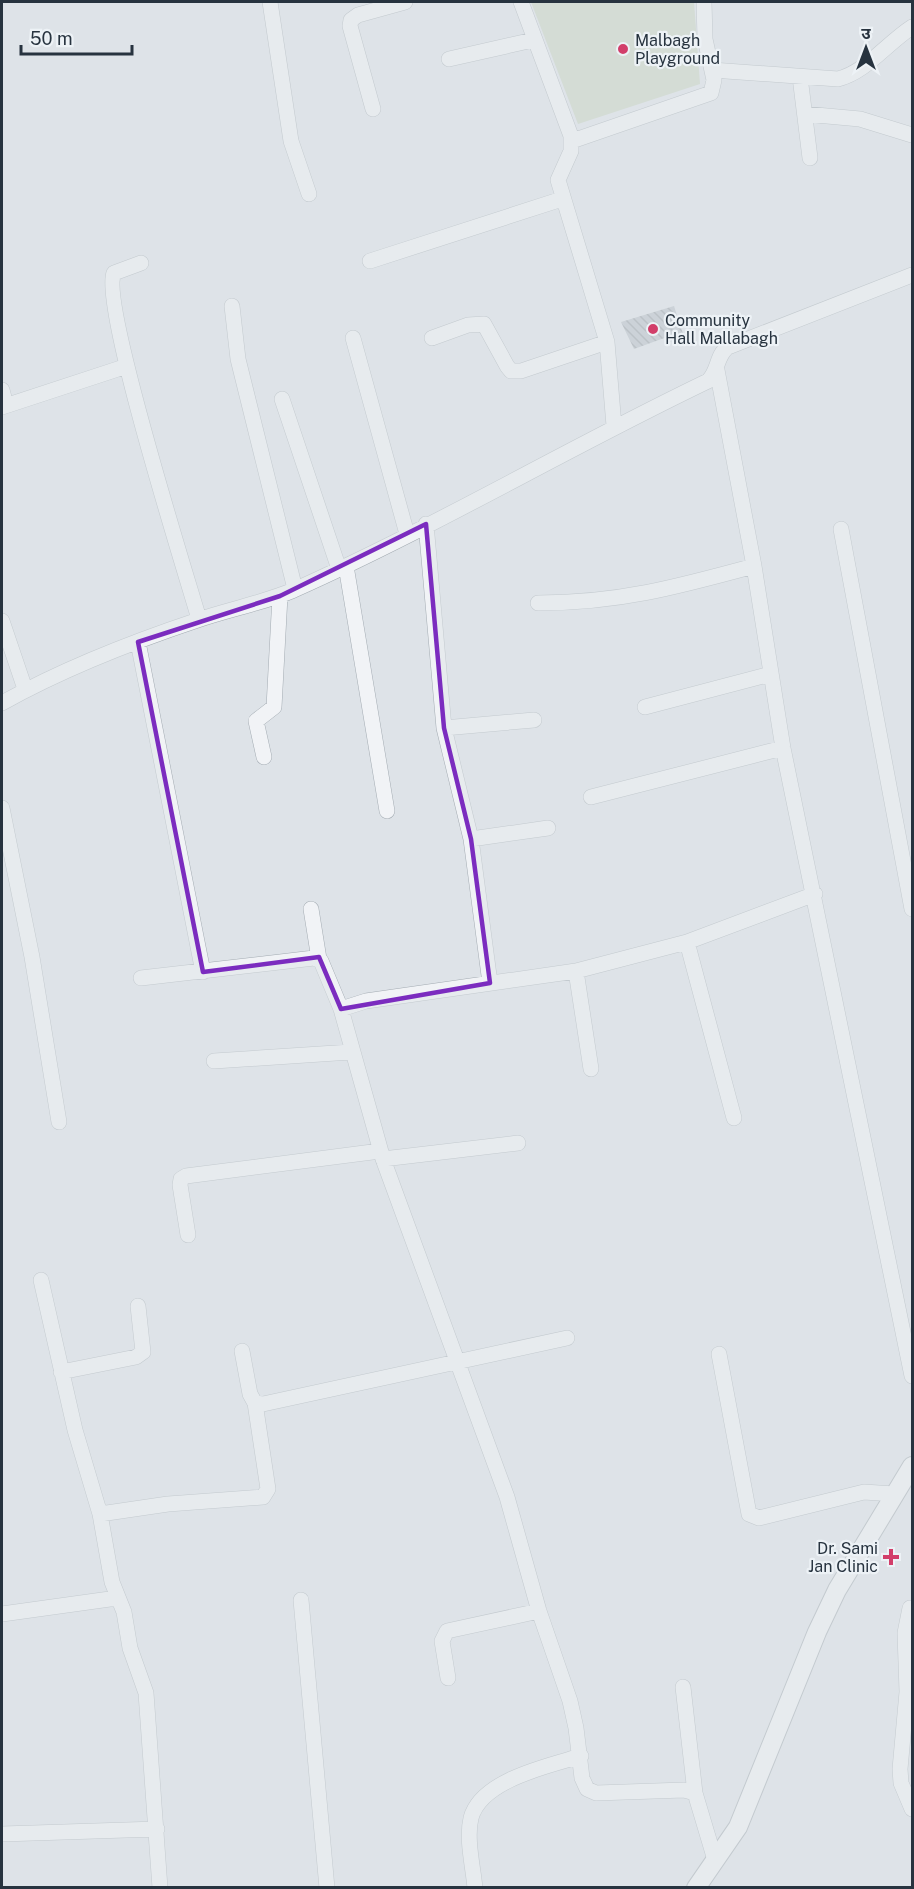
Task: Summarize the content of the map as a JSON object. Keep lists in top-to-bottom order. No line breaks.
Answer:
{"places":{"other":["Malbagh Playground","Community Hall Mallabagh"],"health":["Dr. Sami Jan Clinic"]},"scale_bar":"50 m","north":"top"}
